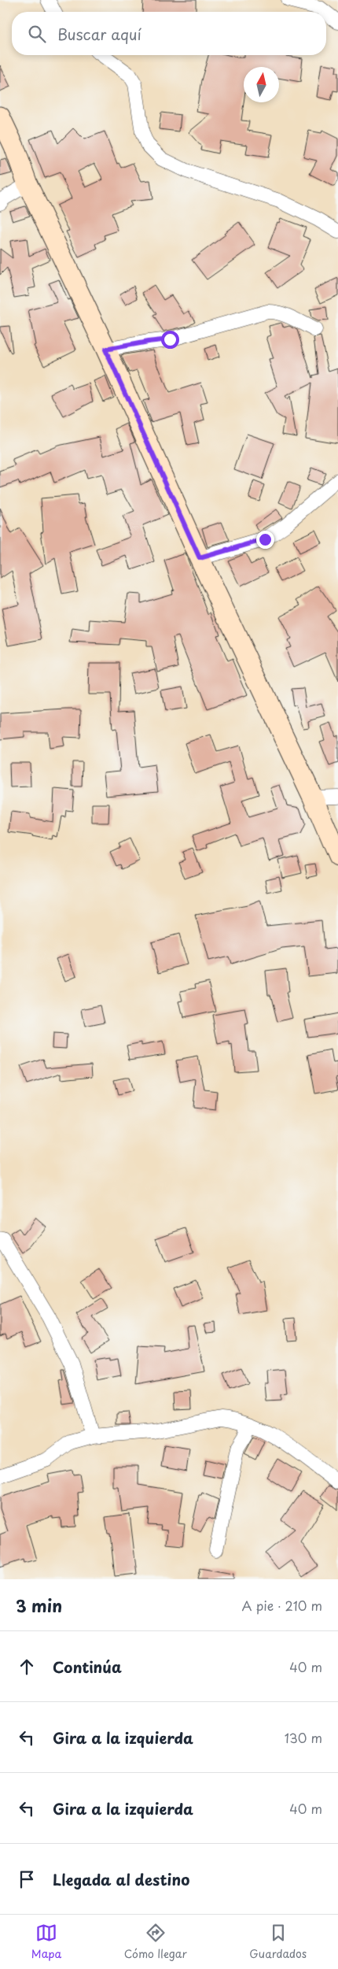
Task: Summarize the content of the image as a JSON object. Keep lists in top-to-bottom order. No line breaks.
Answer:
{"north":"top","page":{"search":"Buscar aquí","heading":["3 min","A pie · 210 m"],"list":[["Continúa","40 m"],["Gira a la izquierda","130 m"],["Gira a la izquierda","40 m"],"Llegada al destino"],"nav":["Mapa","Cómo llegar","Guardados"]}}
